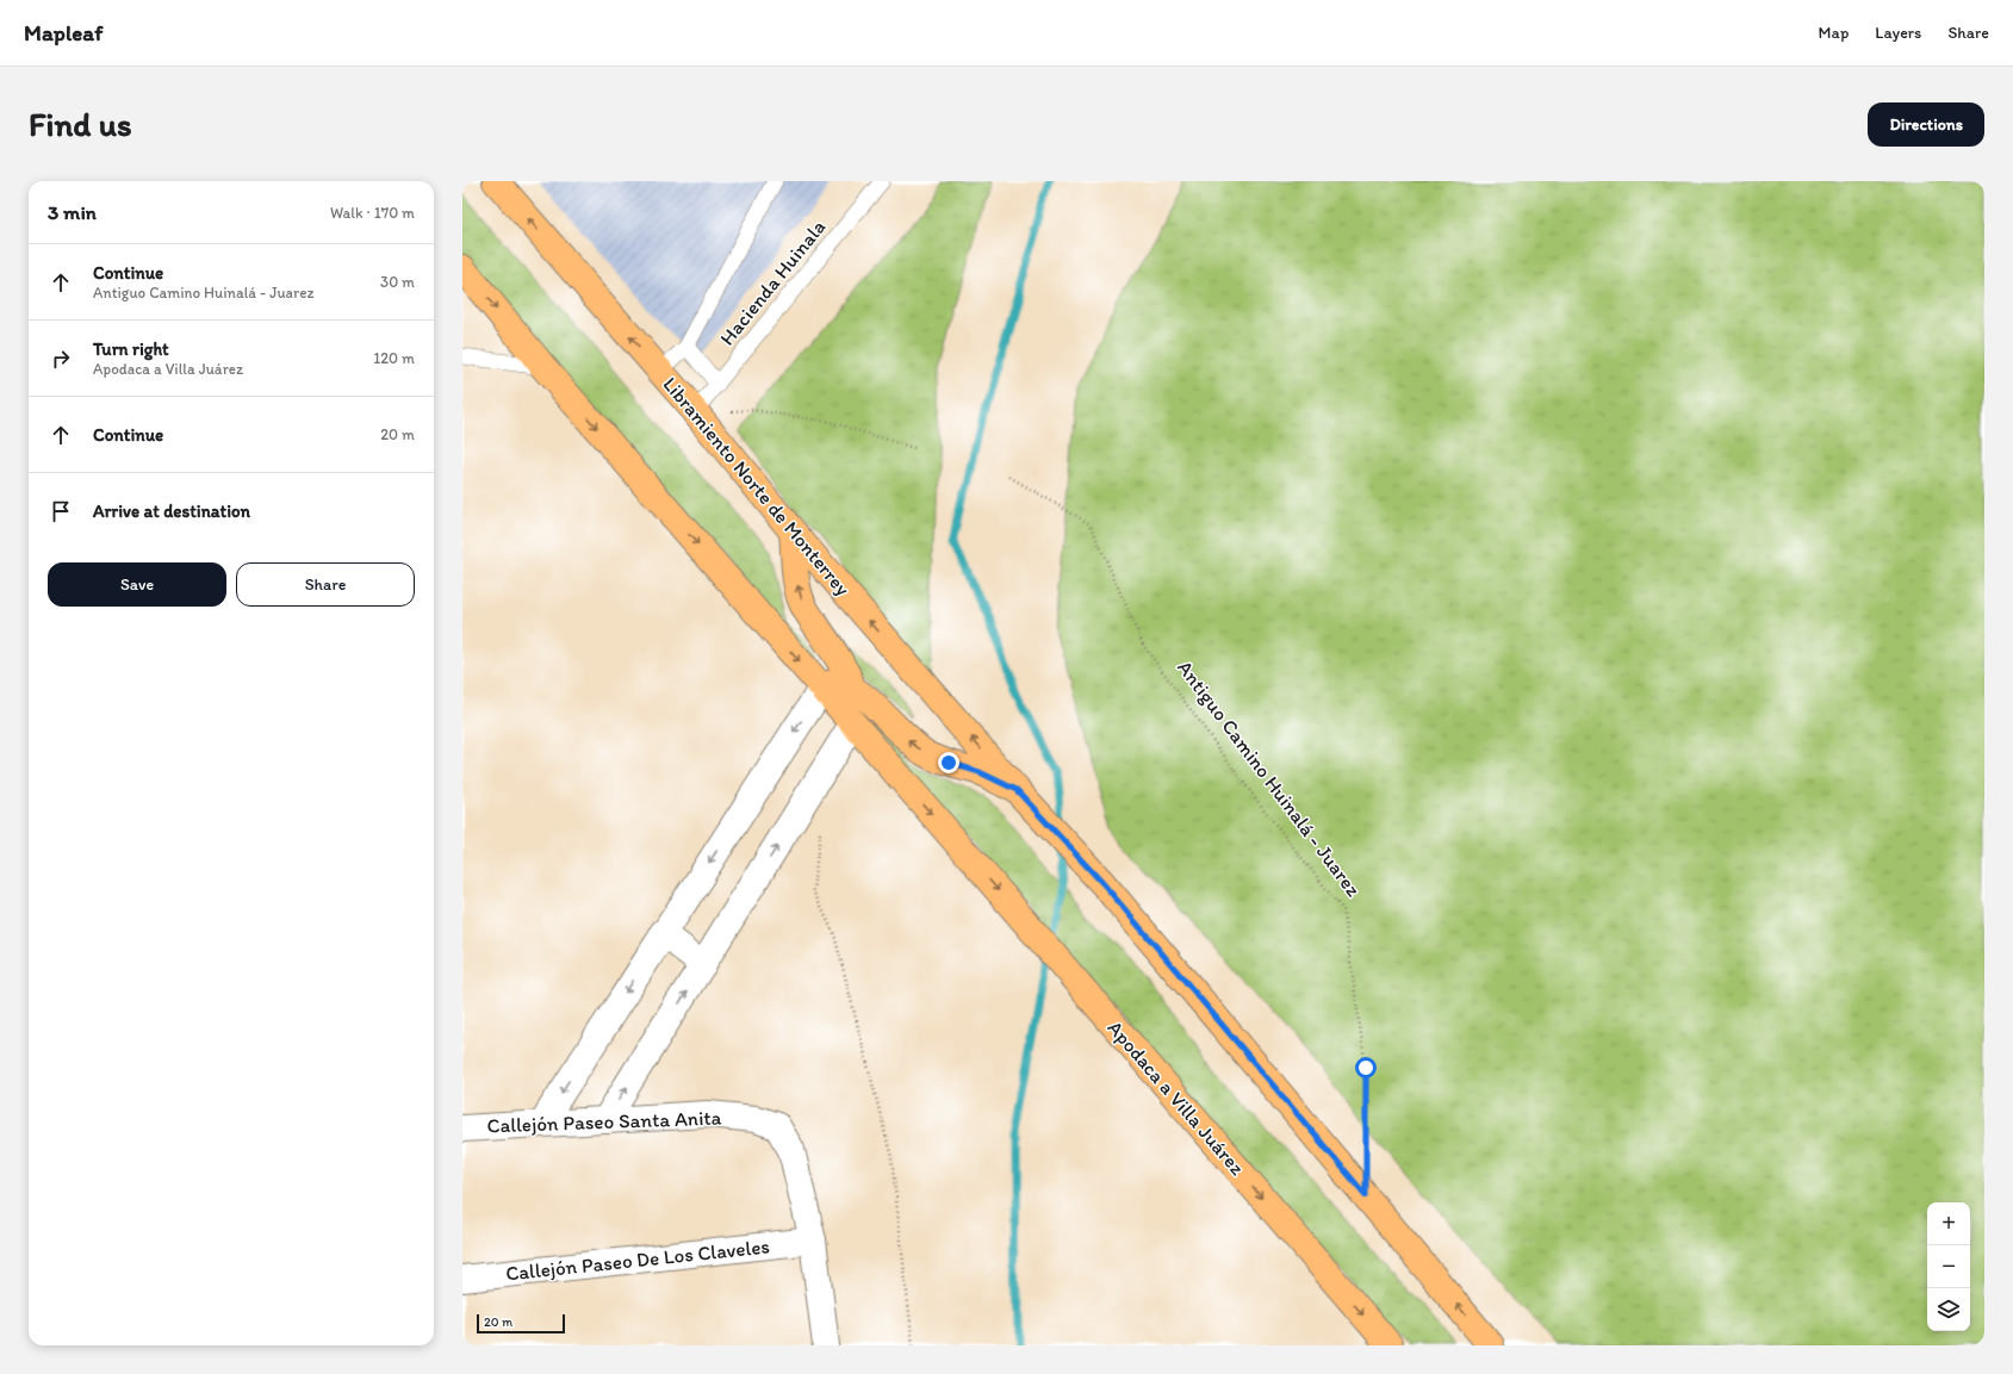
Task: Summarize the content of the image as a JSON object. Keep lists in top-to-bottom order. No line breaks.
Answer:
{"streets":{"main road":["Libramiento Norte de Monterrey","Apodaca a Villa Juárez"],"street":["Callejón Paseo Santa Anita","Callejón Paseo De Los Claveles"],"lane":["Hacienda Huinala"],"path":["Antiguo Camino Huinalá - Juarez"]},"crossings":[["Hacienda Huinala","Libramiento Norte de Monterrey"],["Callejón Paseo Santa Anita","Callejón Paseo De Los Claveles"]],"scale_bar":"20 m","page":{"header":"Mapleaf","nav":["Map","Layers","Share"],"buttons":["Directions",["Save","Share"]],"title":"Find us","heading":["3 min","Walk · 170 m"],"list":[["Continue","Antiguo Camino Huinalá - Juarez","30 m"],["Turn right","Apodaca a Villa Juárez","120 m"],["Continue","20 m"],"Arrive at destination"],"map_buttons":["+","−"],"scale":"20 m"}}
